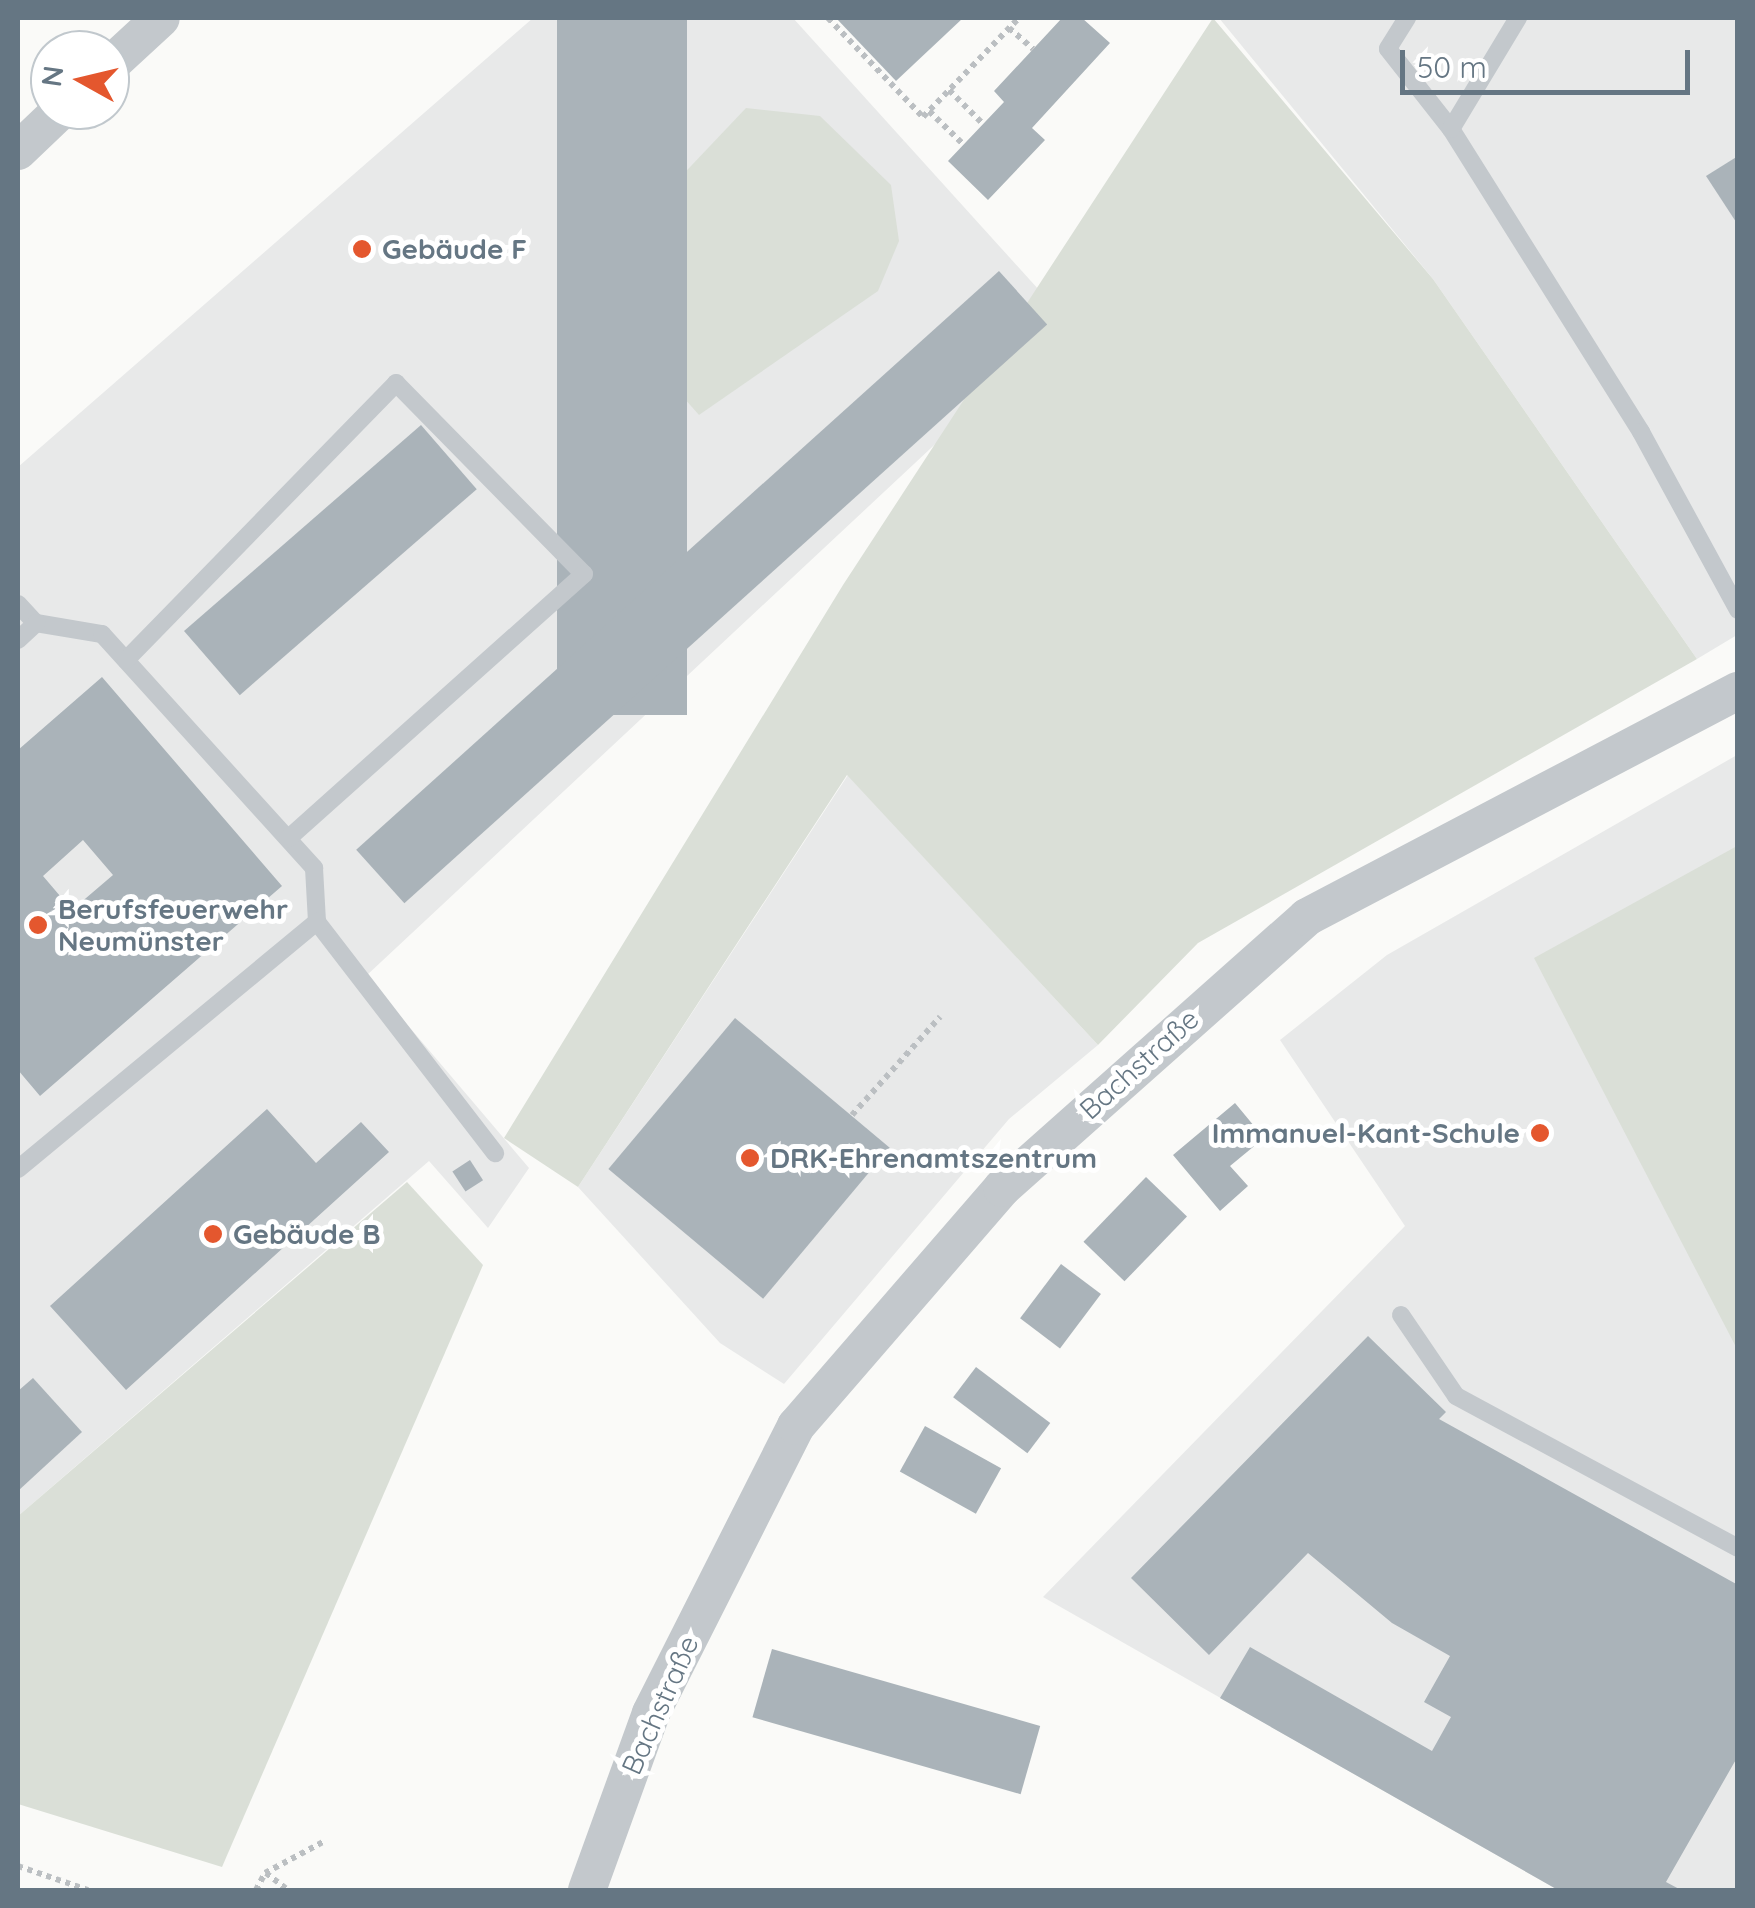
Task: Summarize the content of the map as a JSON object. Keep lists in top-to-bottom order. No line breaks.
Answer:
{"streets":{"street":["Bachstraße"]},"places":["Gebäude F","Berufsfeuerwehr Neumünster","Immanuel-Kant-Schule","DRK-Ehrenamtszentrum","Gebäude B"],"scale_bar":"50 m","north":"left"}
